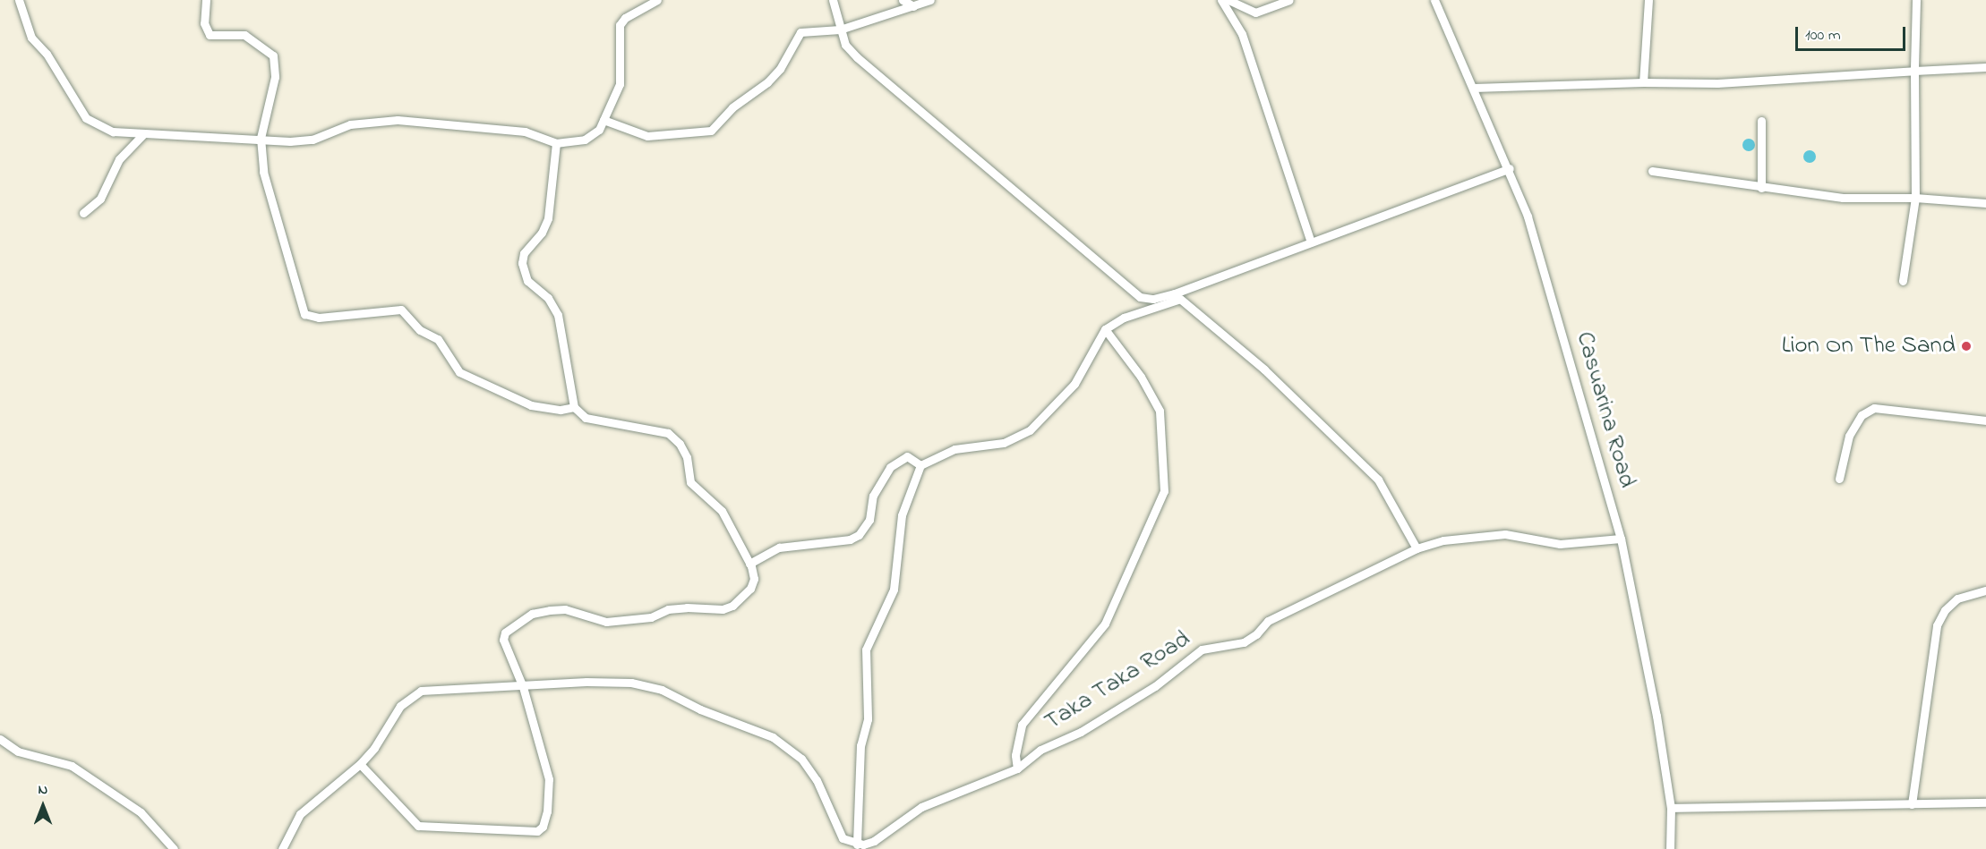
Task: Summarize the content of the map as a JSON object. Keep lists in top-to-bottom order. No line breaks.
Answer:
{"streets":{"street":["Casuarina Road","Taka Taka Road"]},"crossings":[["Casuarina Road","Taka Taka Road"]],"places":["Lion On The Sand"],"scale_bar":"100 m","north":"top"}
